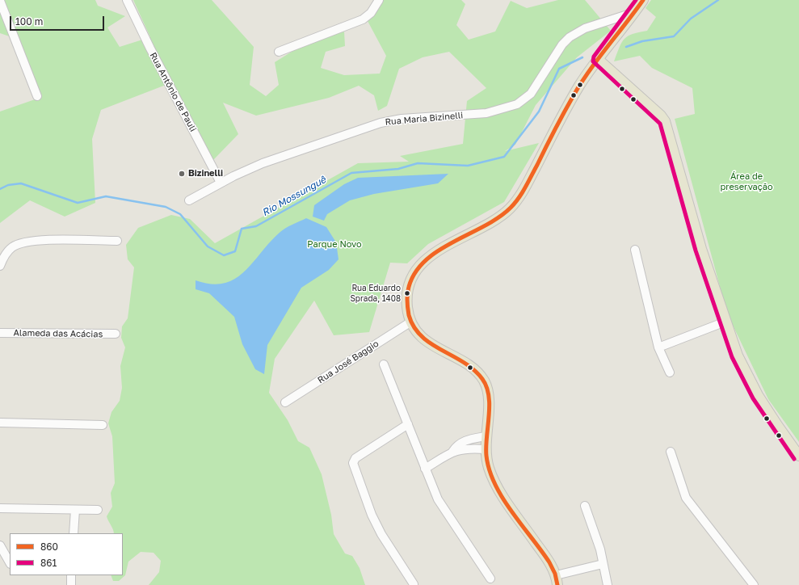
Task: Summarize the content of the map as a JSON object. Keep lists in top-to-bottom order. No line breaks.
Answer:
{"streets":{"street":["Rua Antônio de Pauli","Rua Maria Bizinelli","Alameda das Acácias","Rua José Baggio"]},"crossings":[["Rua Antônio de Pauli","Rua Maria Bizinelli"]],"water":["Rio Mossunguê"],"parks":["Área de preservação","Parque Novo"],"places":["Bizinelli","Rua Eduardo Sprada, 1408"],"lines":["transit line 860","transit line 861"],"legend":["860","861"],"scale_bar":"100 m"}
